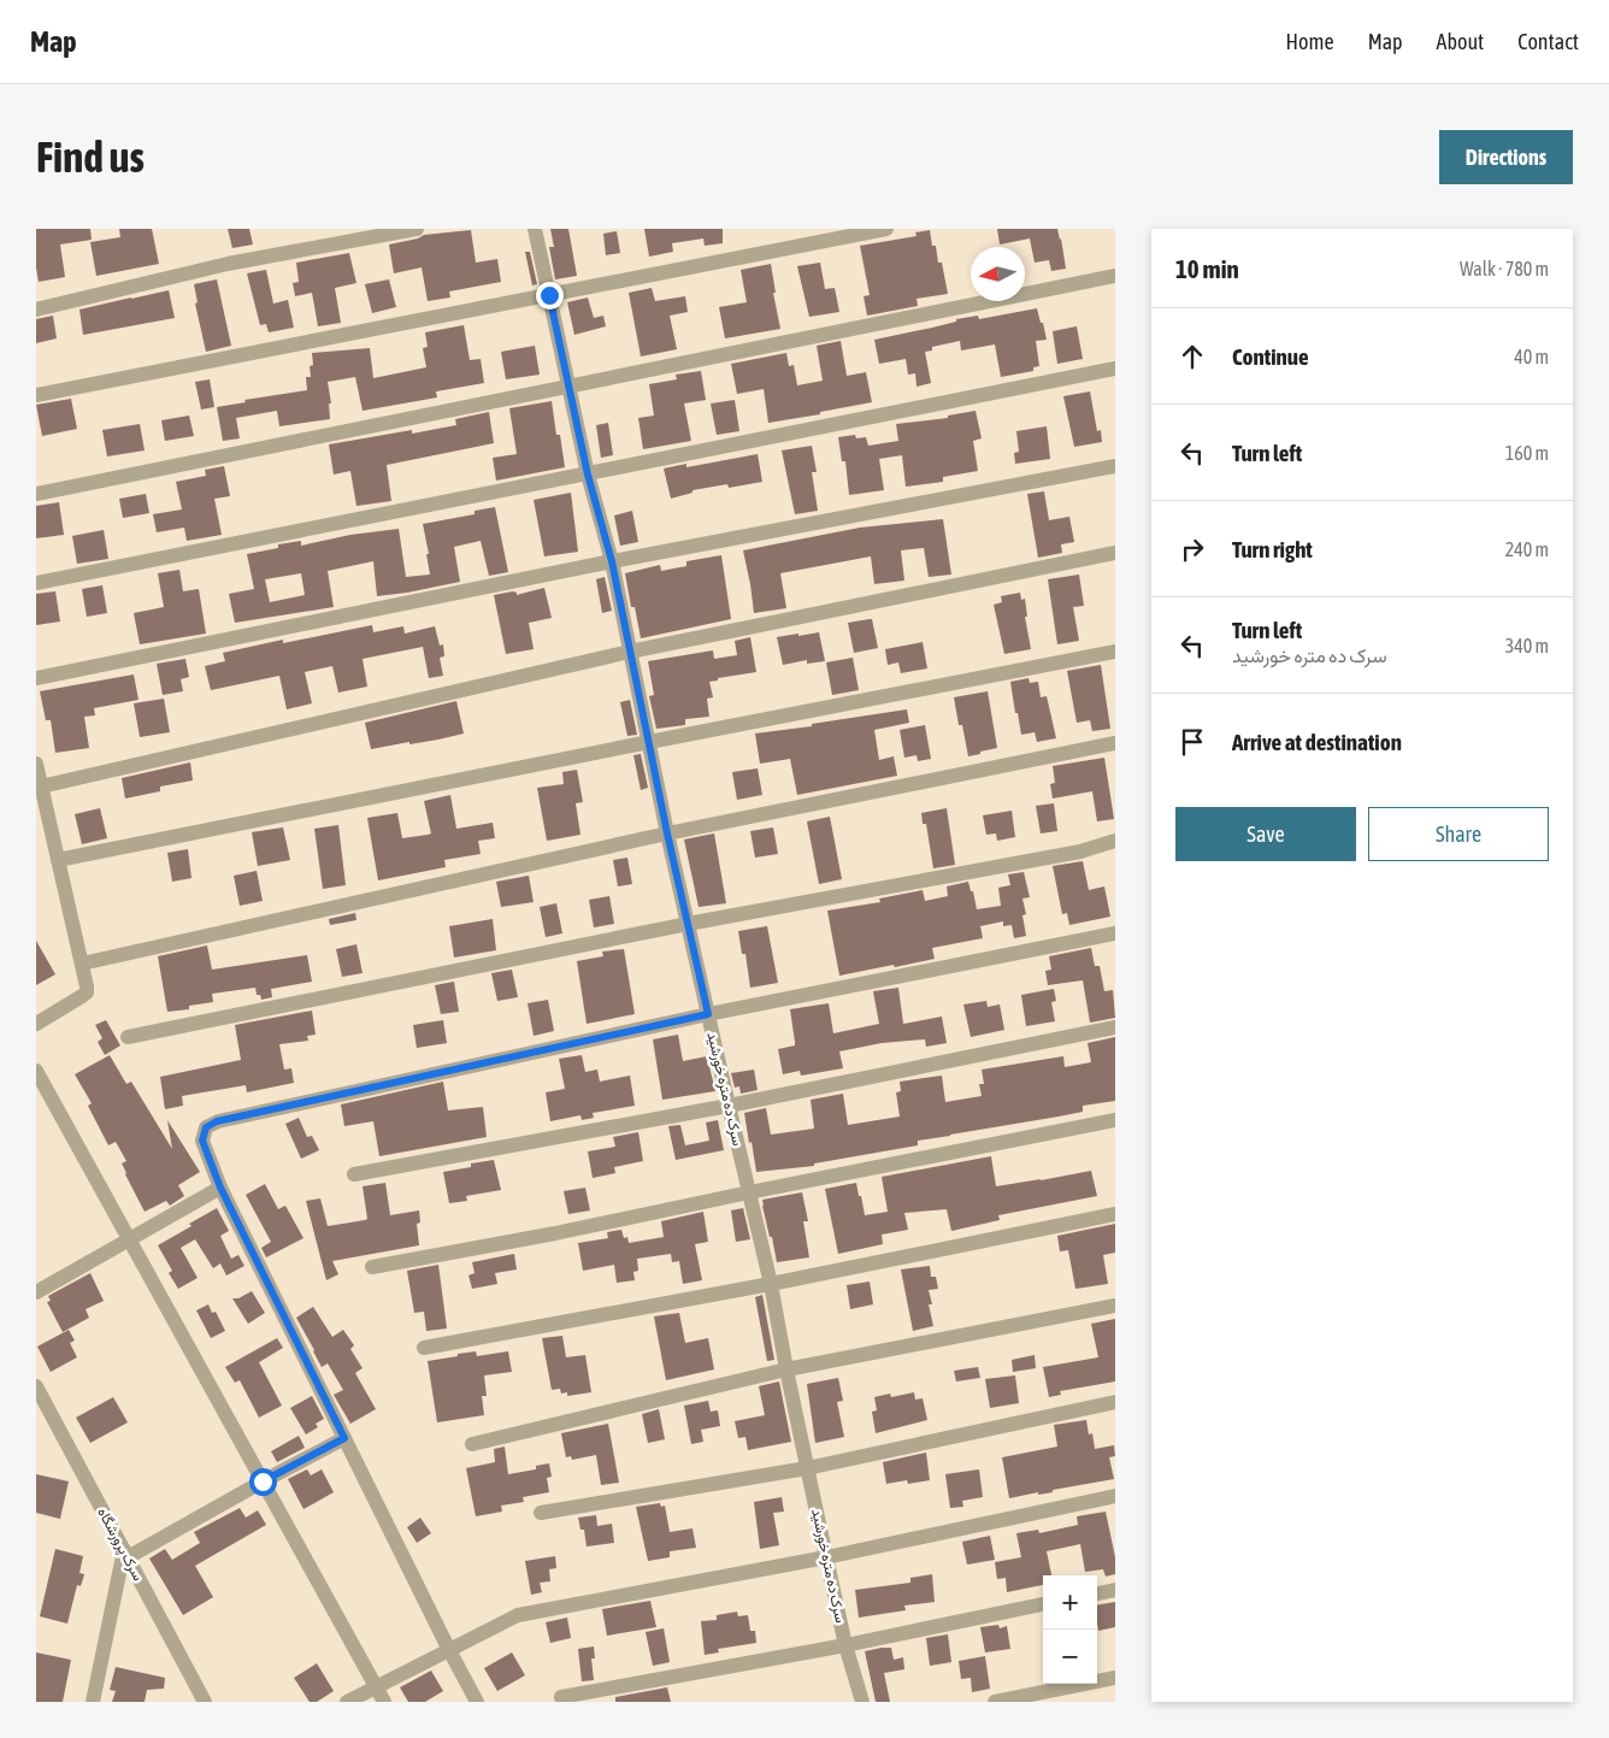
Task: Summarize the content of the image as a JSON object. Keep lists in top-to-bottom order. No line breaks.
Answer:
{"streets":{"street":["سرک ده متره خورشید","سرک پرورشگاه"]},"north":"left","page":{"header":"Map","nav":["Home","Map","About","Contact"],"buttons":["Directions",["Save","Share"]],"title":"Find us","heading":["10 min","Walk · 780 m"],"list":[["Continue","40 m"],["Turn left","160 m"],["Turn right","240 m"],["Turn left","سرک ده متره خورشید","340 m"],"Arrive at destination"],"map_buttons":["+","−"]}}
